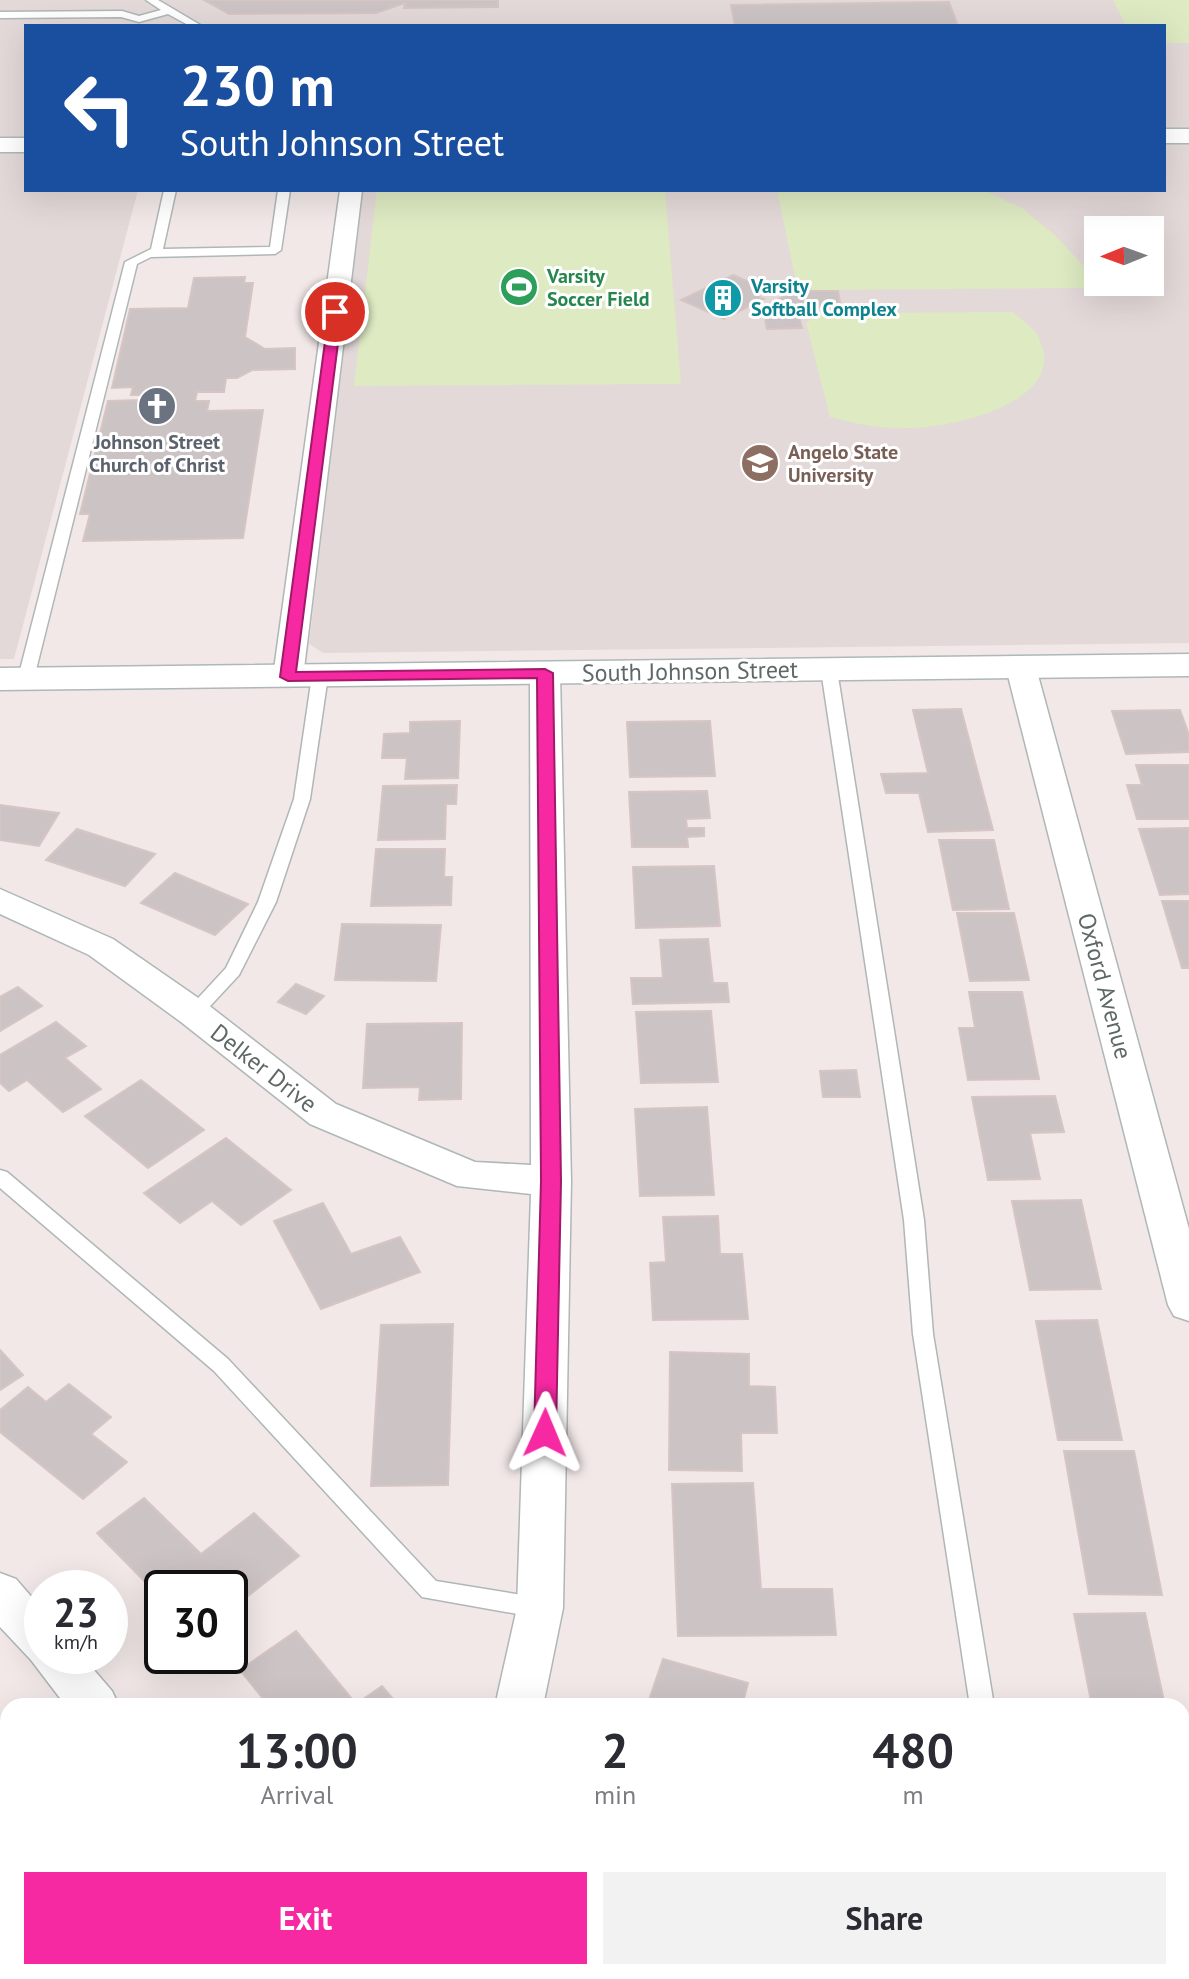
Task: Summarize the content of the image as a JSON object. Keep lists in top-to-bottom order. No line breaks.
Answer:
{"streets":{"main road":["South Johnson Street"],"street":["Oxford Avenue","Delker Drive"]},"crossings":[["South Johnson Street","Oxford Avenue"]],"places":{"sports":["Varsity Soccer Field"],"building":["Varsity Softball Complex"],"church":["Johnson Street Church of Christ"],"school or university":["Angelo State University"]},"north":"left","page":{"turn":["230 m","South Johnson Street"],"speed":"23 km/h","limit":"30","eta":["13:00","Arrival","2","min","480","m"],"buttons":["Exit","Share"]}}
